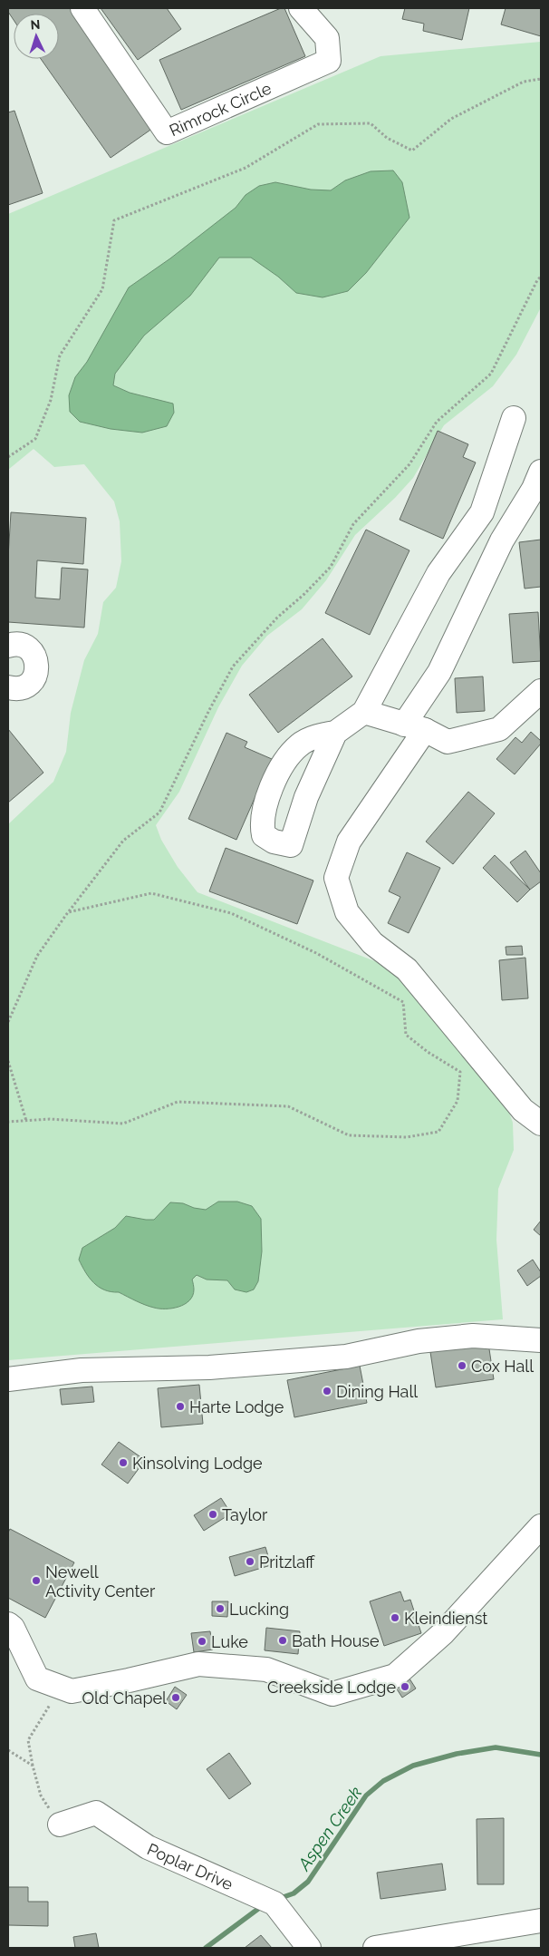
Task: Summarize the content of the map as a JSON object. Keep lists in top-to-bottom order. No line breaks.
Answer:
{"streets":{"street":["Rimrock Circle","Poplar Drive"]},"water":["Aspen Creek"],"places":["Cox Hall","Dining Hall","Harte Lodge","Kinsolving Lodge","Taylor","Pritzlaff","Newell Activity Center","Lucking","Kleindienst","Bath House","Luke","Creekside Lodge","Old Chapel"],"north":"top"}
